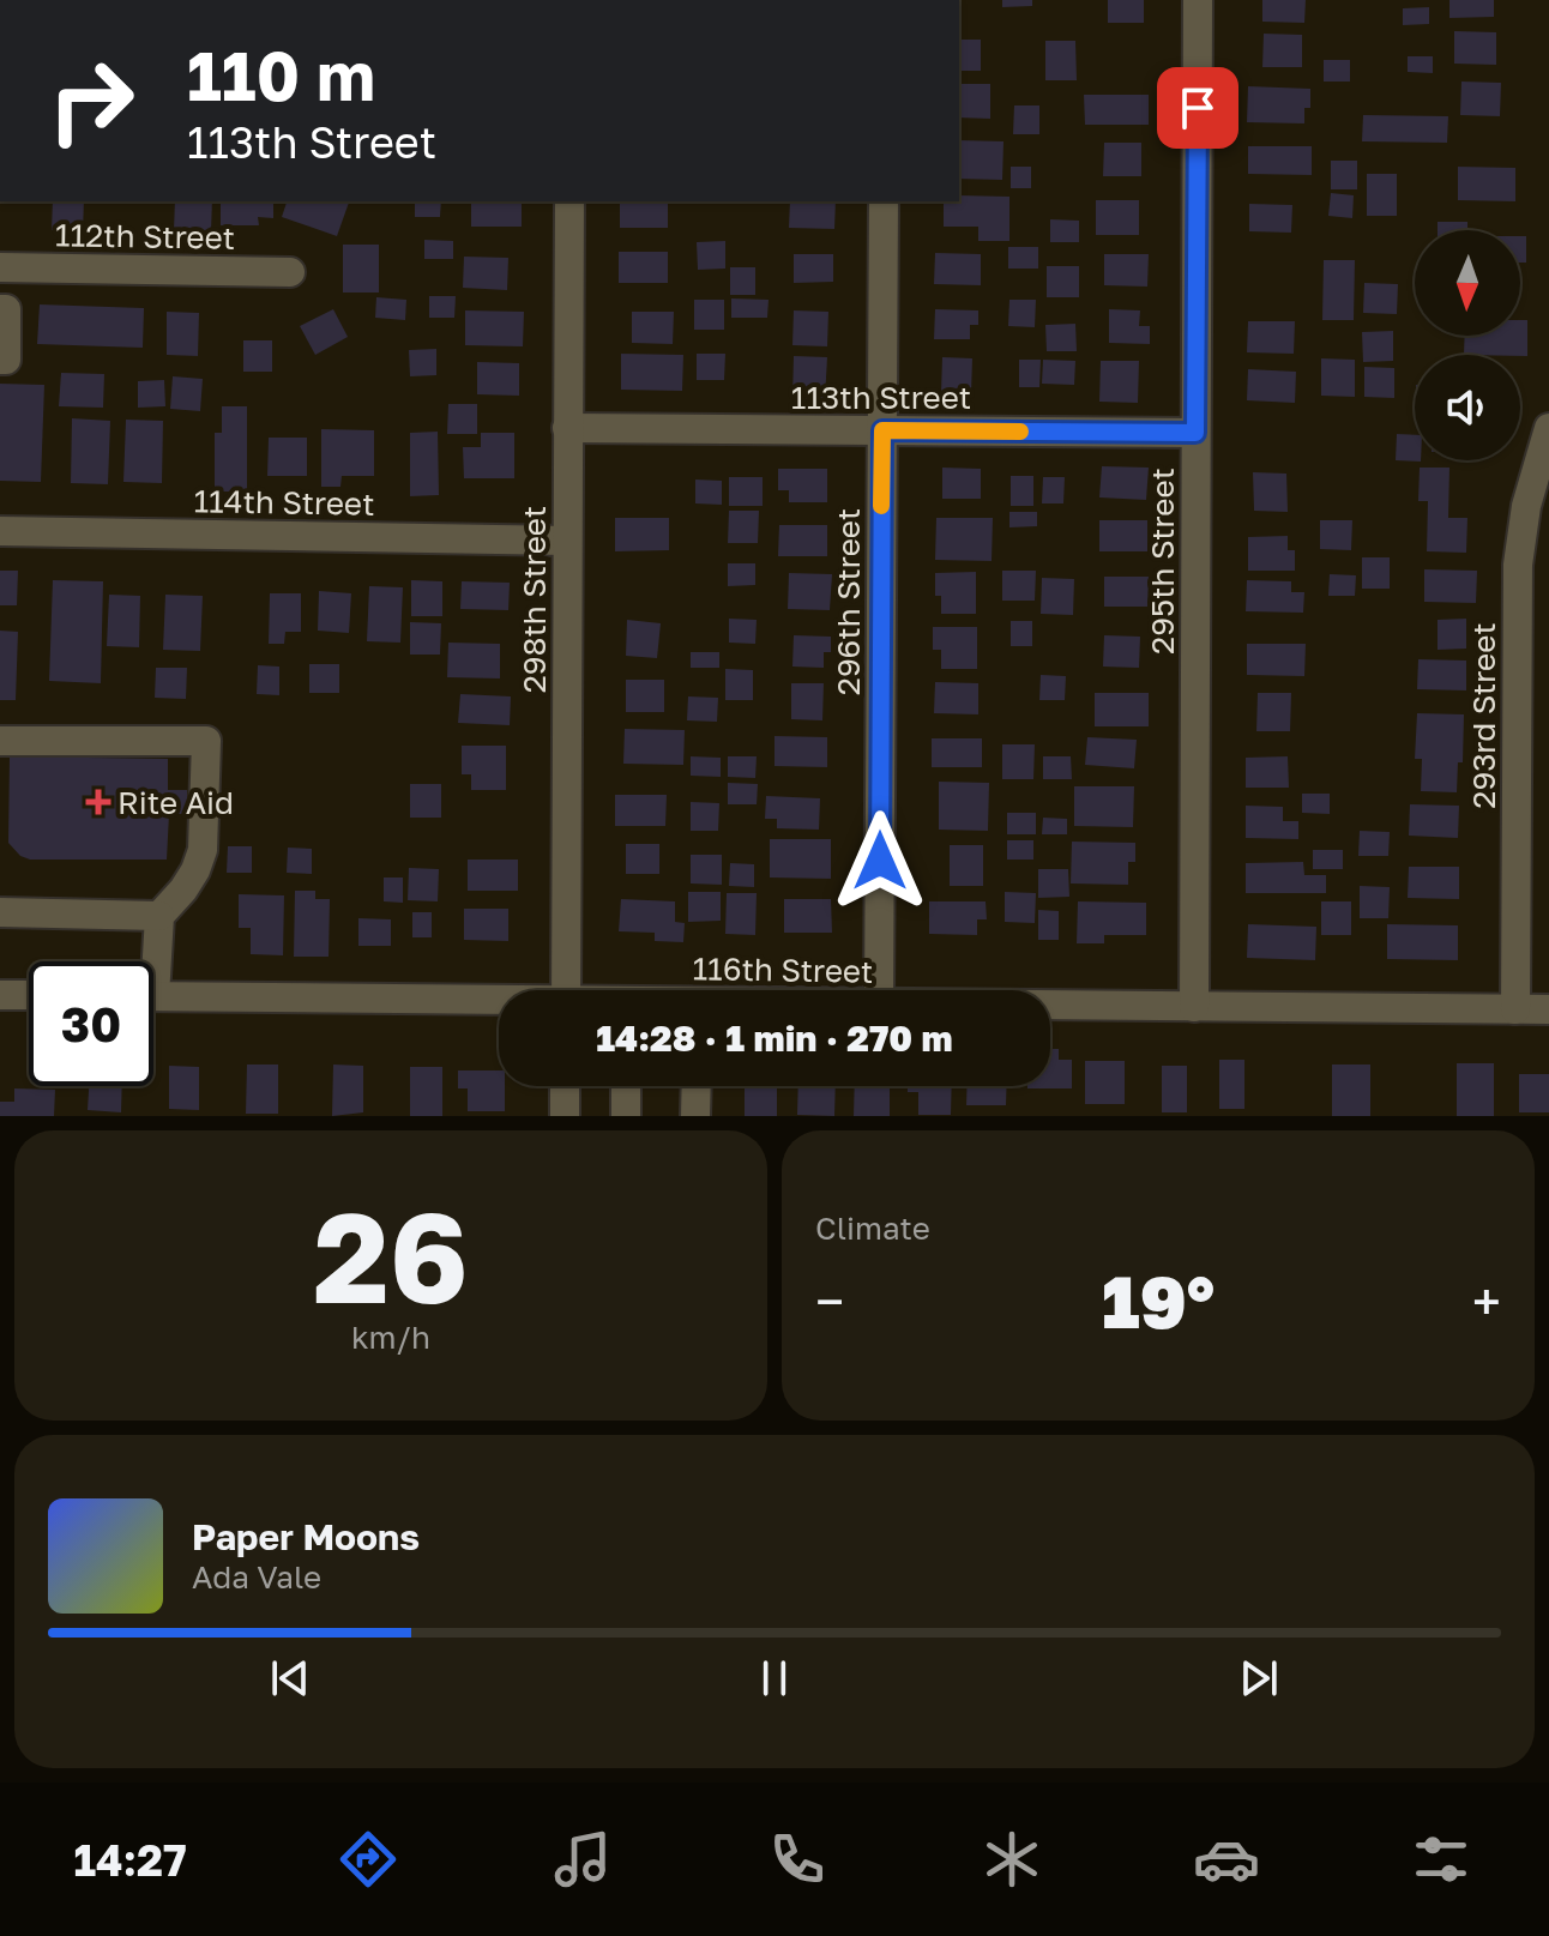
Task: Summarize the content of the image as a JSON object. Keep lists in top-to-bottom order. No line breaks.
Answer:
{"streets":{"street":["112th Street","113th Street","114th Street","295th Street","298th Street","296th Street","293rd Street","116th Street"]},"crossings":[["113th Street","295th Street"],["113th Street","298th Street"],["113th Street","296th Street"],["114th Street","298th Street"],["295th Street","116th Street"],["293rd Street","116th Street"]],"places":{"health":["Rite Aid"]},"north":"bottom","page":{"turn":["110 m","113th Street"],"limit":"30","trip":"14:28 · 1 min · 270 m","tile":[["26","km/h"],"Climate"],"heat":["−","19°","+"],"song":["Paper Moons","Ada Vale"],"tabs":"14:27"}}
